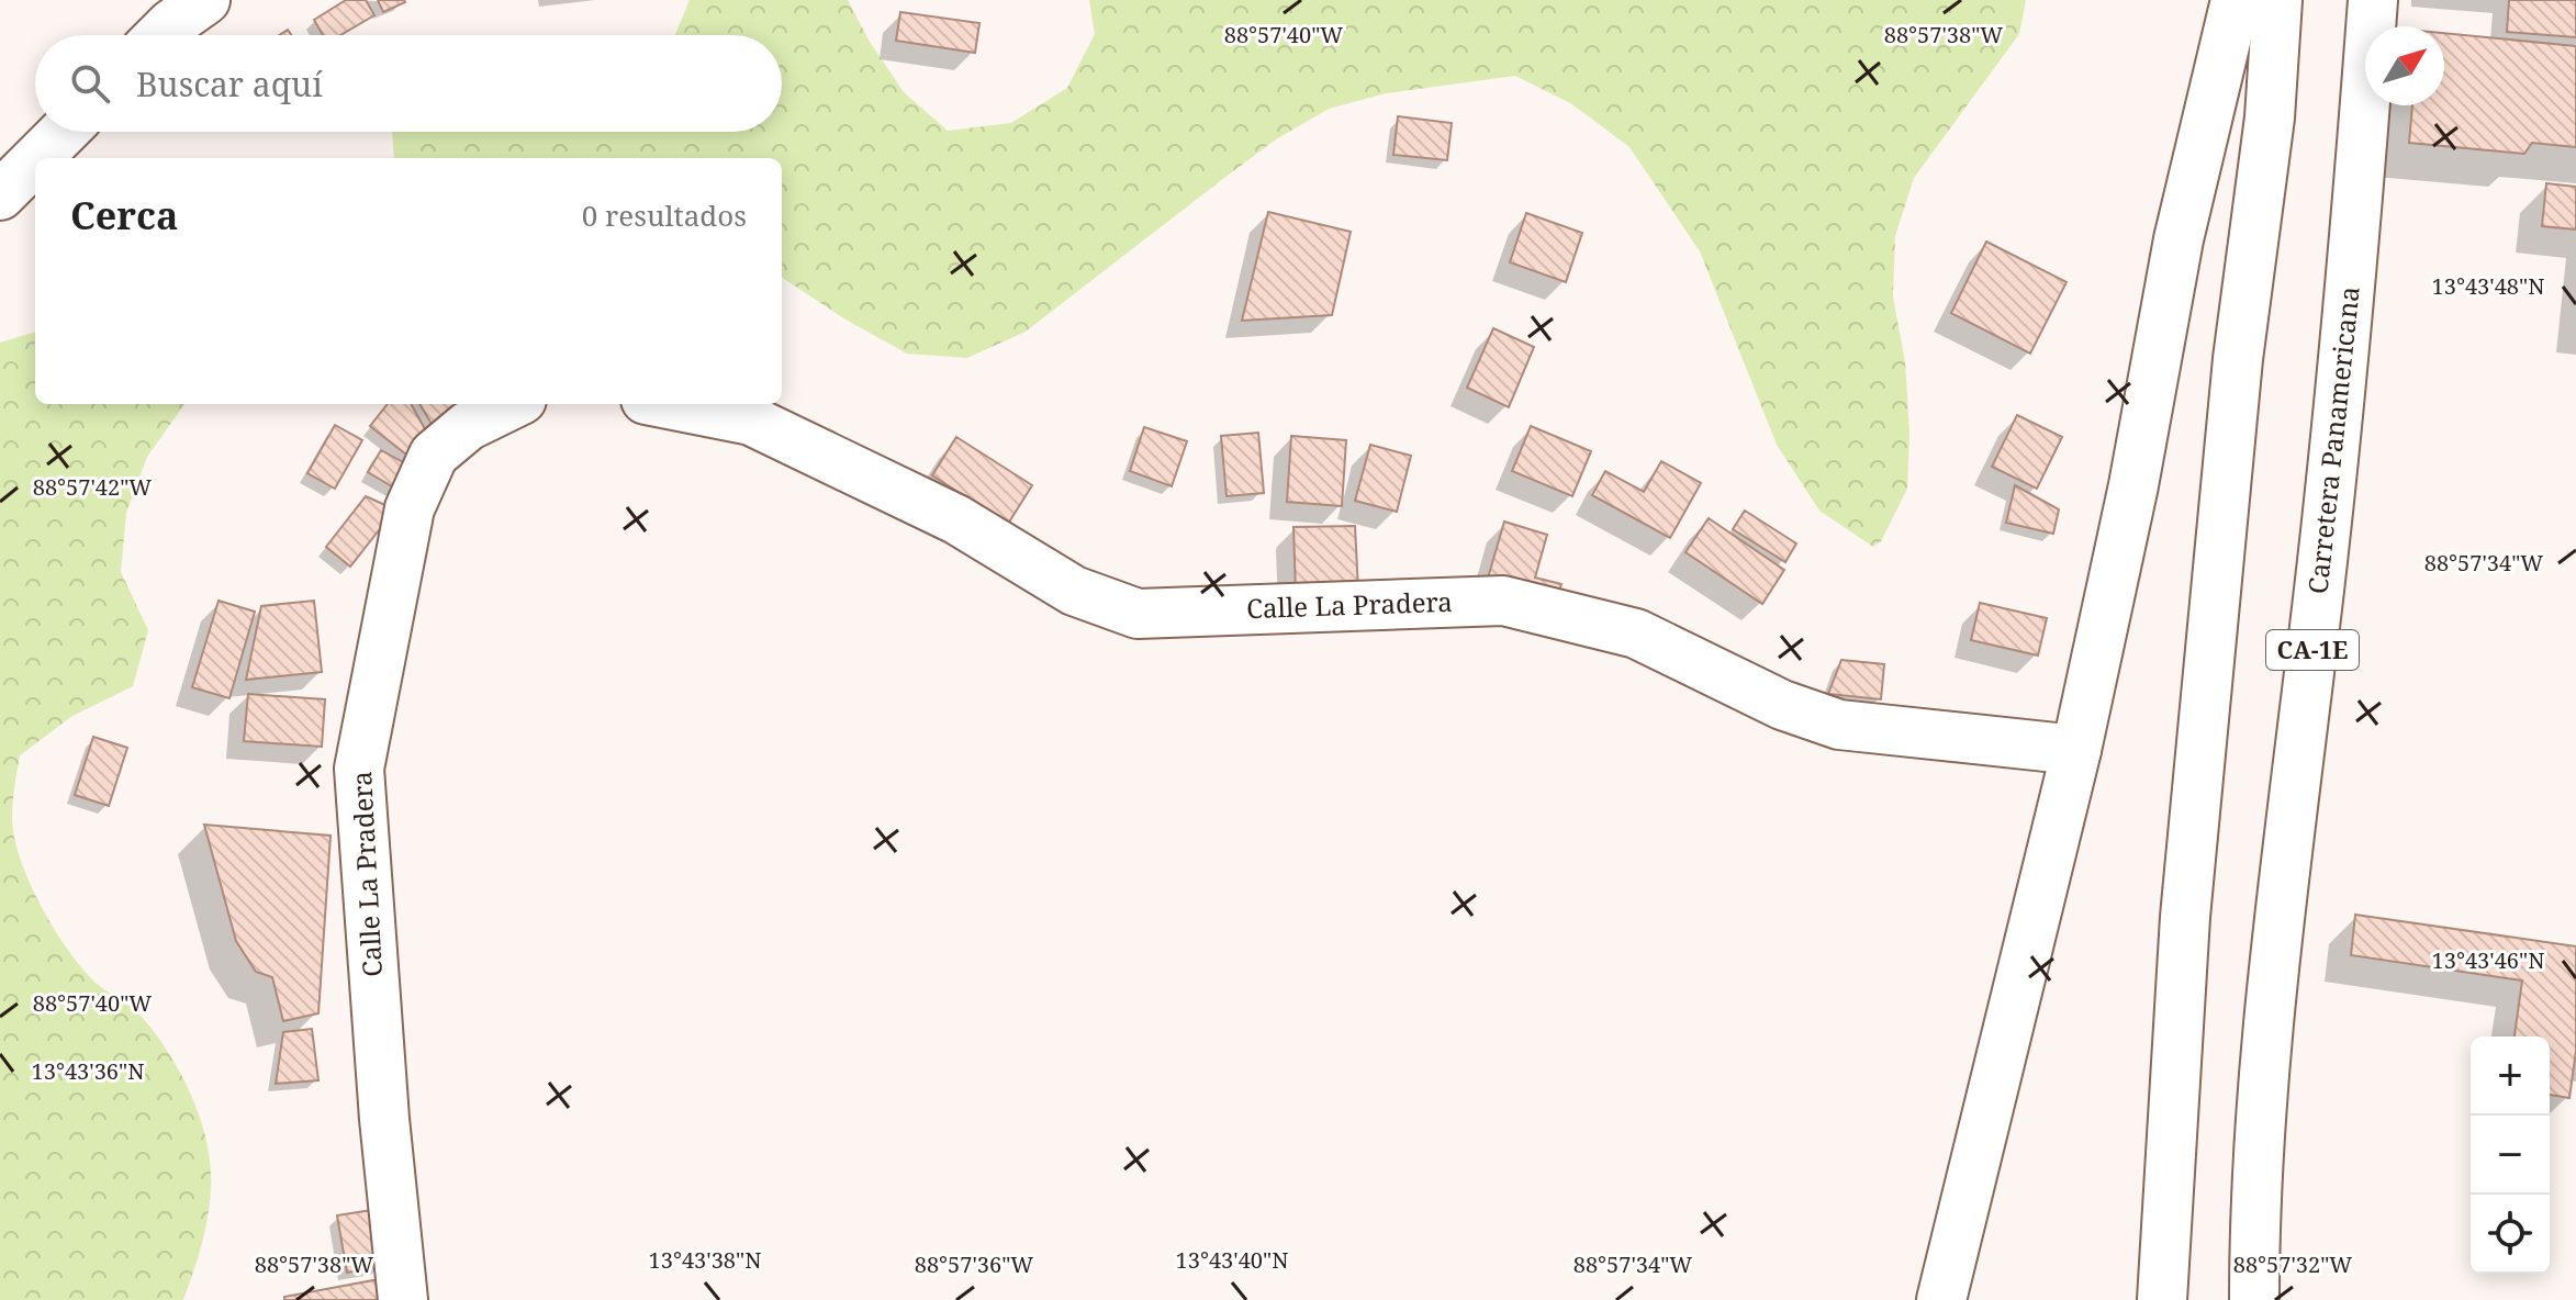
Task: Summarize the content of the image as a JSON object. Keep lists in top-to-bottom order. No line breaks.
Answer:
{"streets":{"main road":["Carretera Panamericana","Calle La Pradera","CA-1E"]},"north":"top right","page":{"search":"Buscar aquí","heading":["Cerca","0 resultados"],"map_buttons":["+","−"]},"coordinates":["88°57'40\"W","88°57'38\"W","13°43'48\"N","88°57'42\"W","88°57'34\"W","13°43'46\"N","13°43'36\"N","13°43'38\"N","13°43'40\"N","88°57'36\"W","88°57'32\"W"]}
